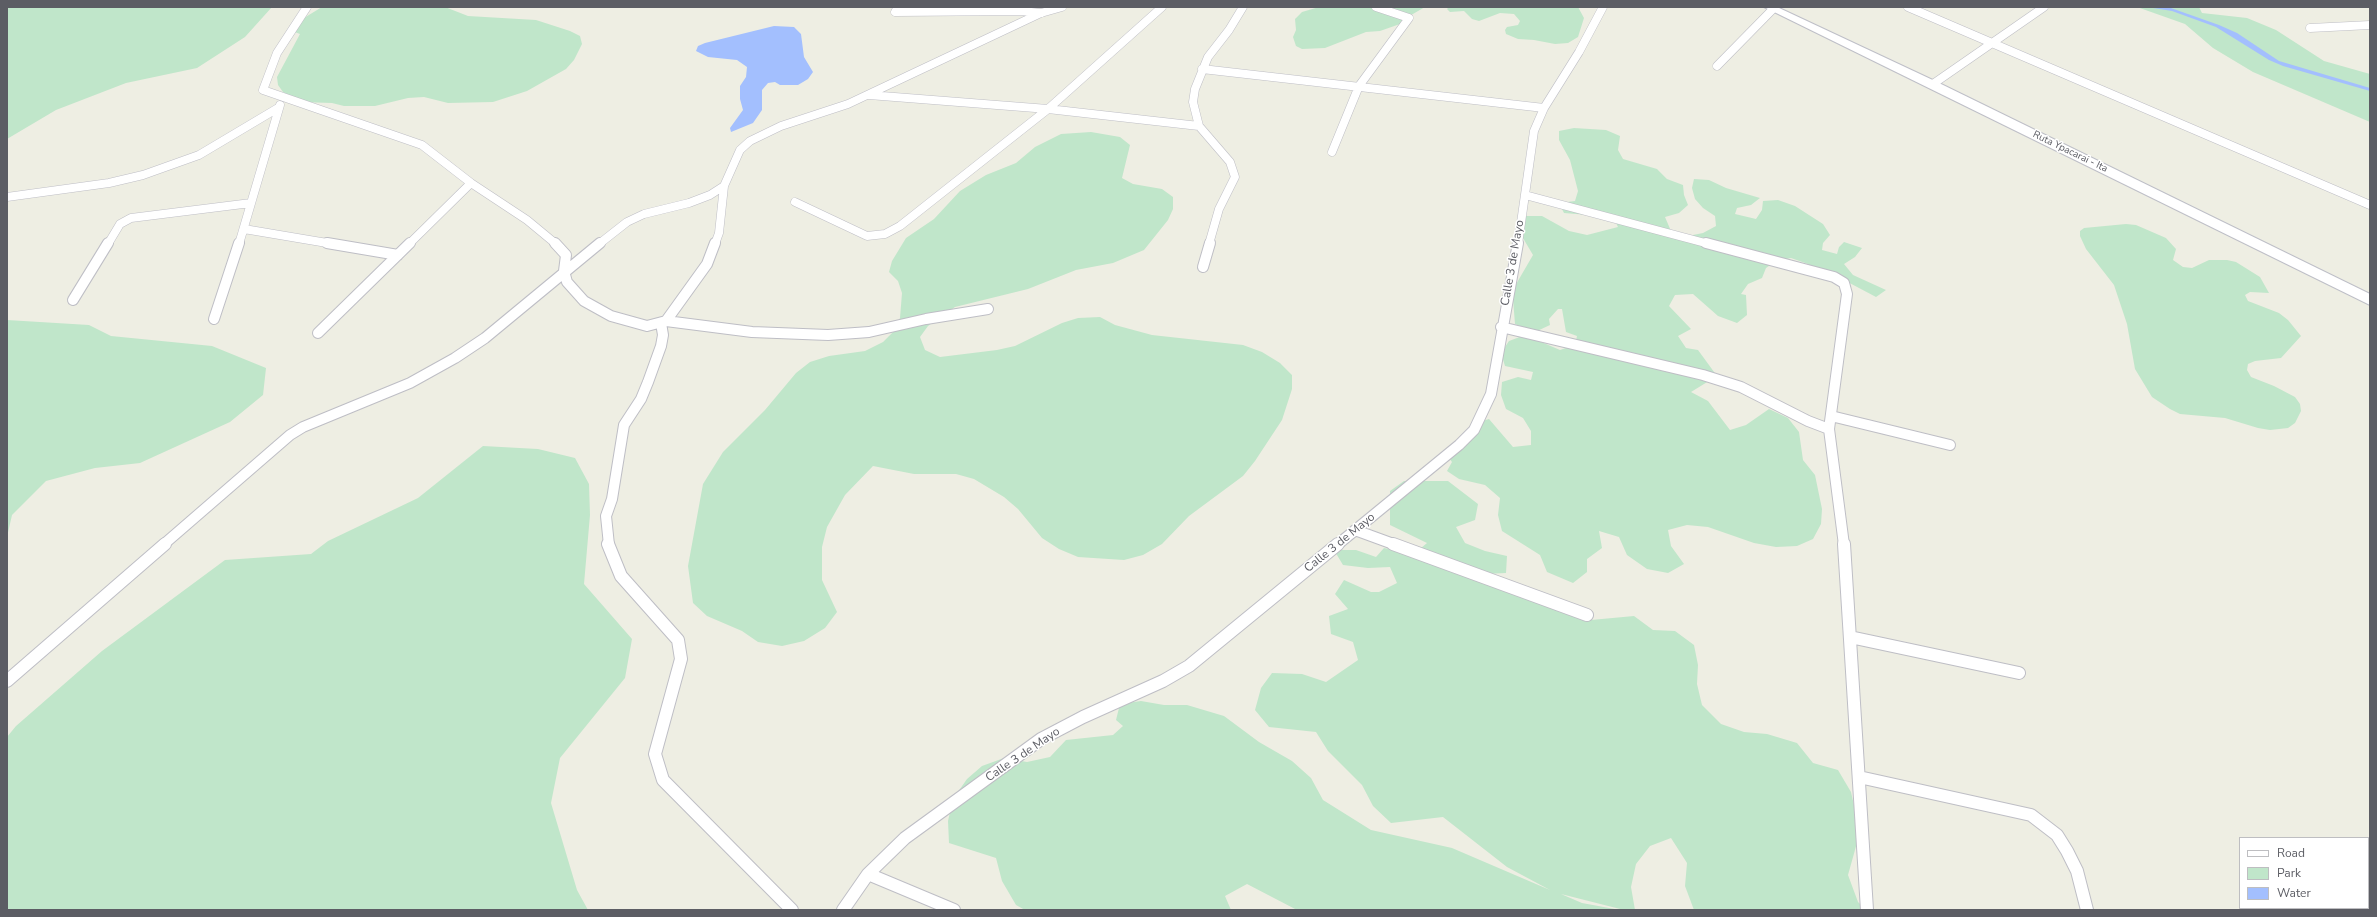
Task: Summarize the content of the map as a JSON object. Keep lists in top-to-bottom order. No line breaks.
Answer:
{"streets":{"street":["Ruta Ypacarai - Ita","Calle 3 de Mayo"]},"legend":["Road","Park","Water"]}
